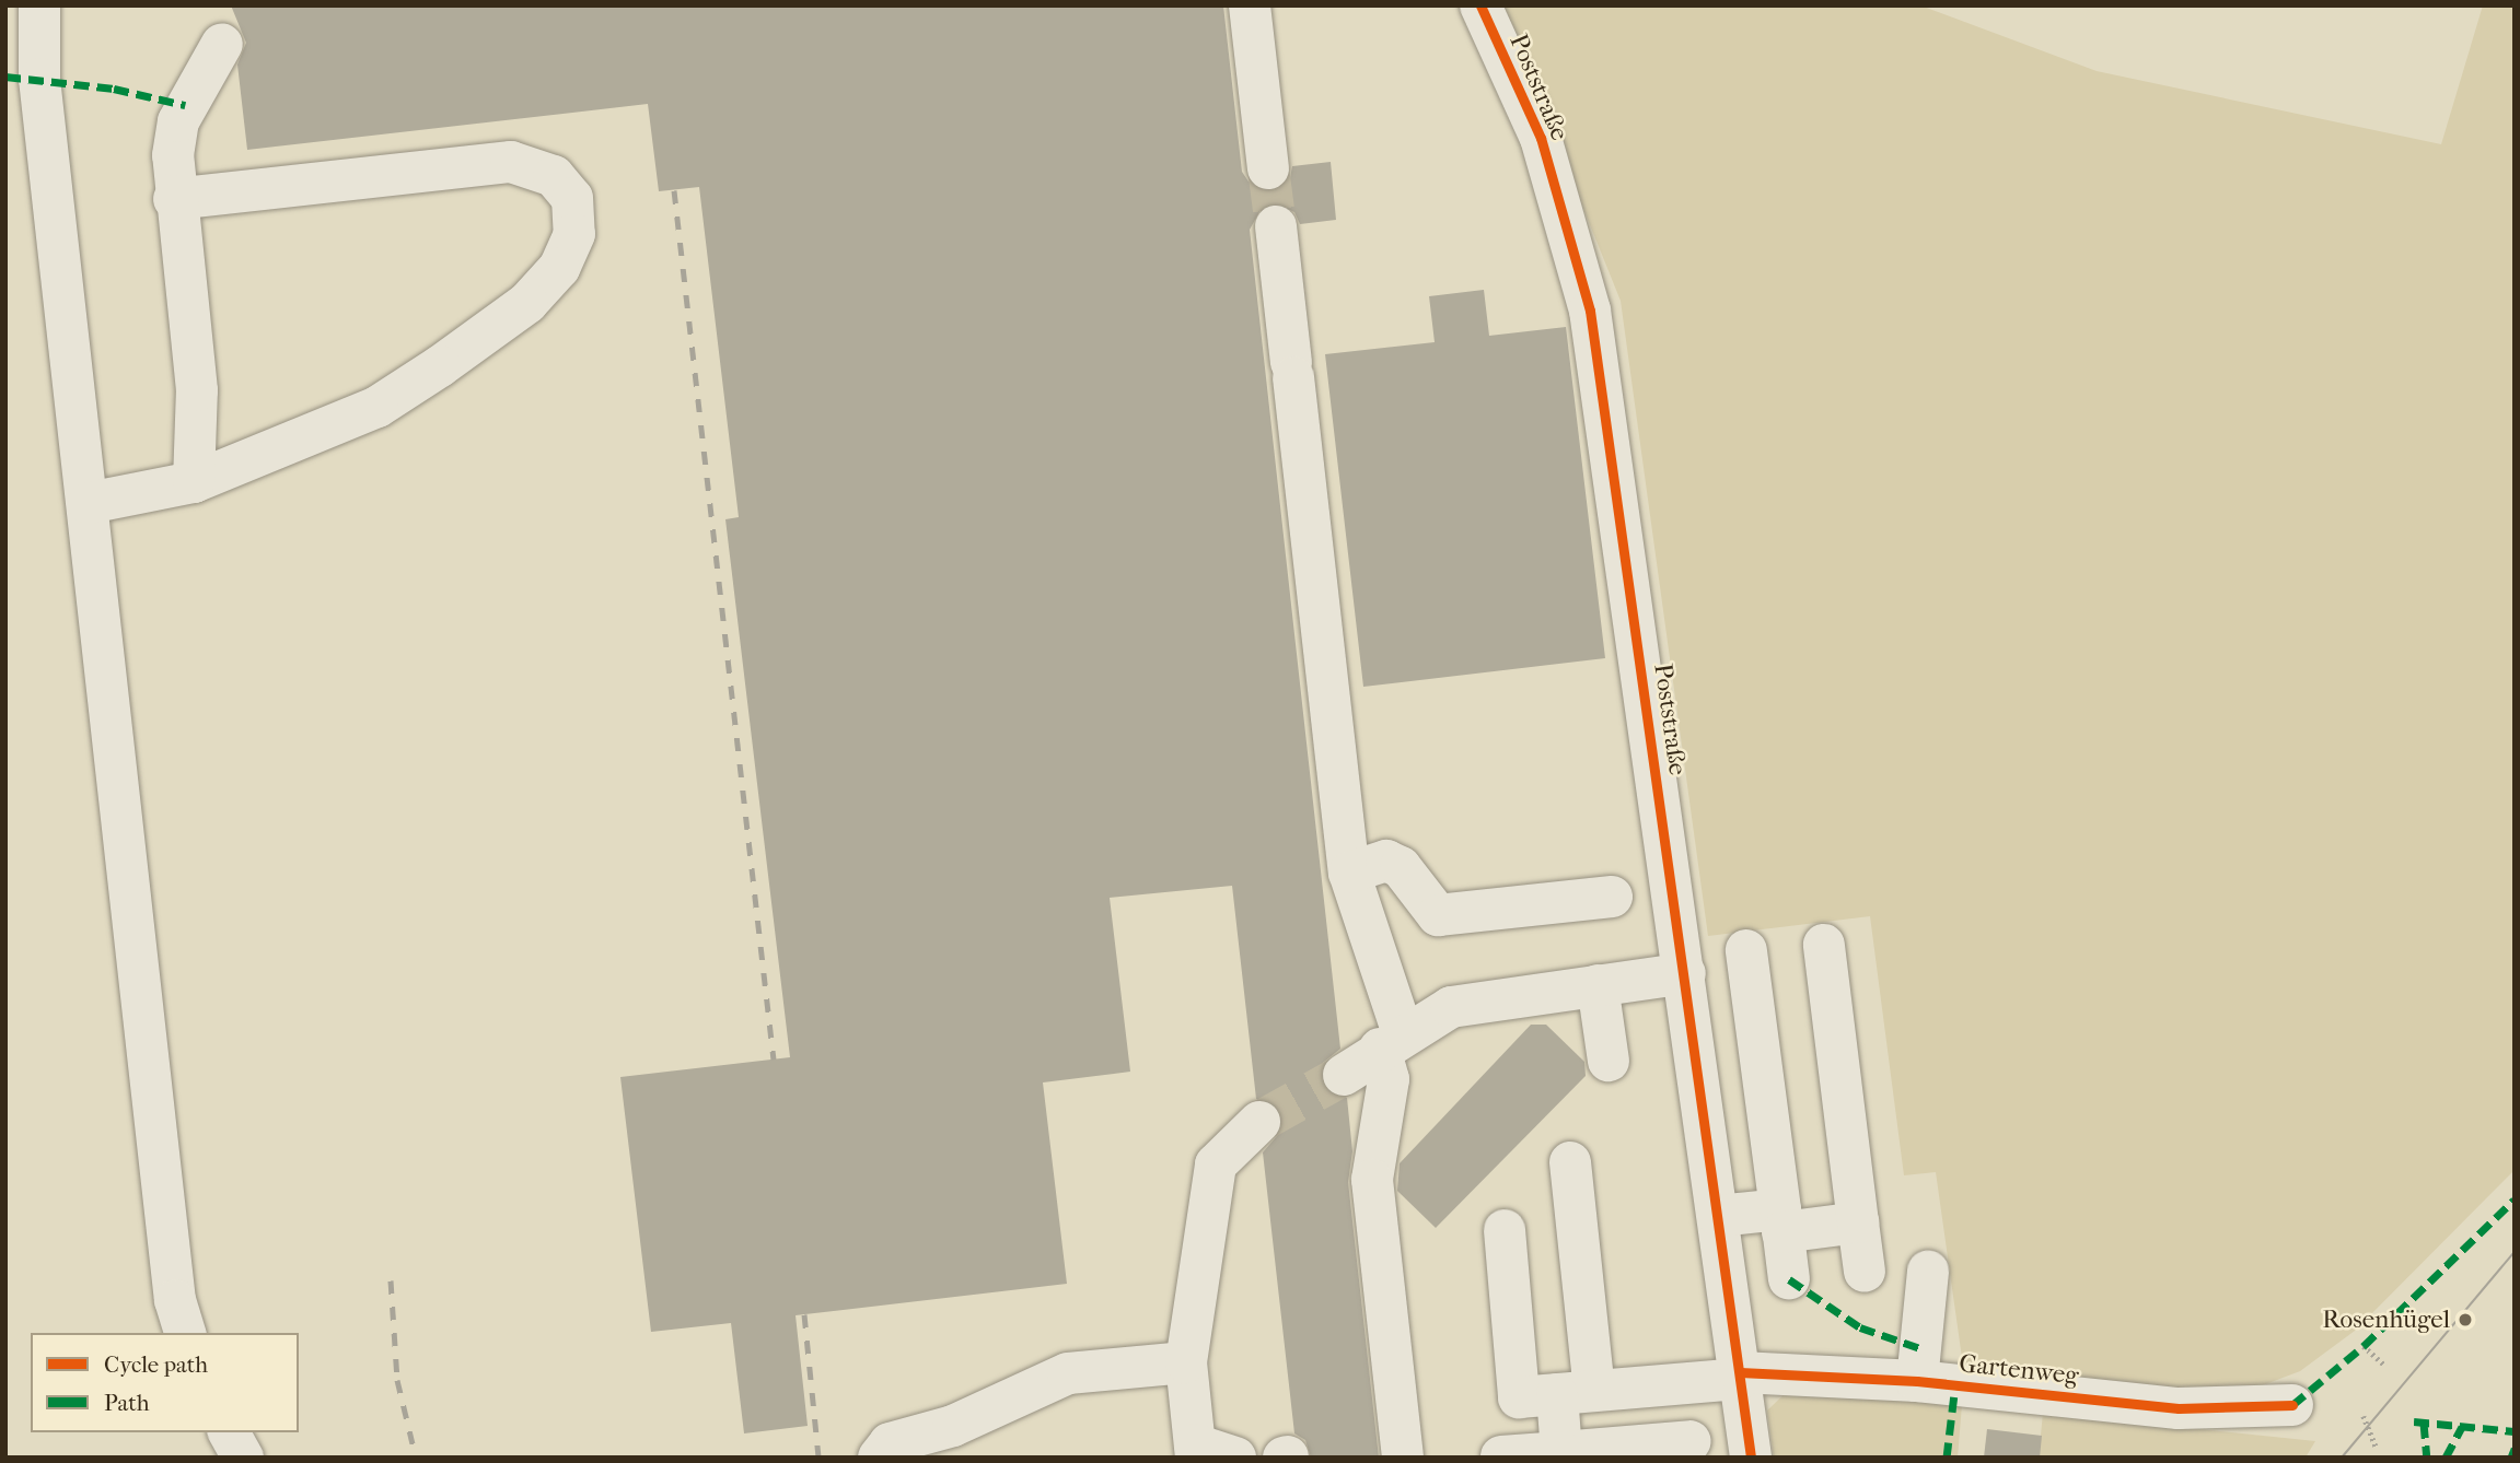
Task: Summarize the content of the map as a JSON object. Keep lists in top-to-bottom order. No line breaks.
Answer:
{"streets":{"street":["Poststraße","Gartenweg"]},"crossings":[["Poststraße","Gartenweg"]],"places":["Rosenhügel"],"legend":["Cycle path","Path"]}
